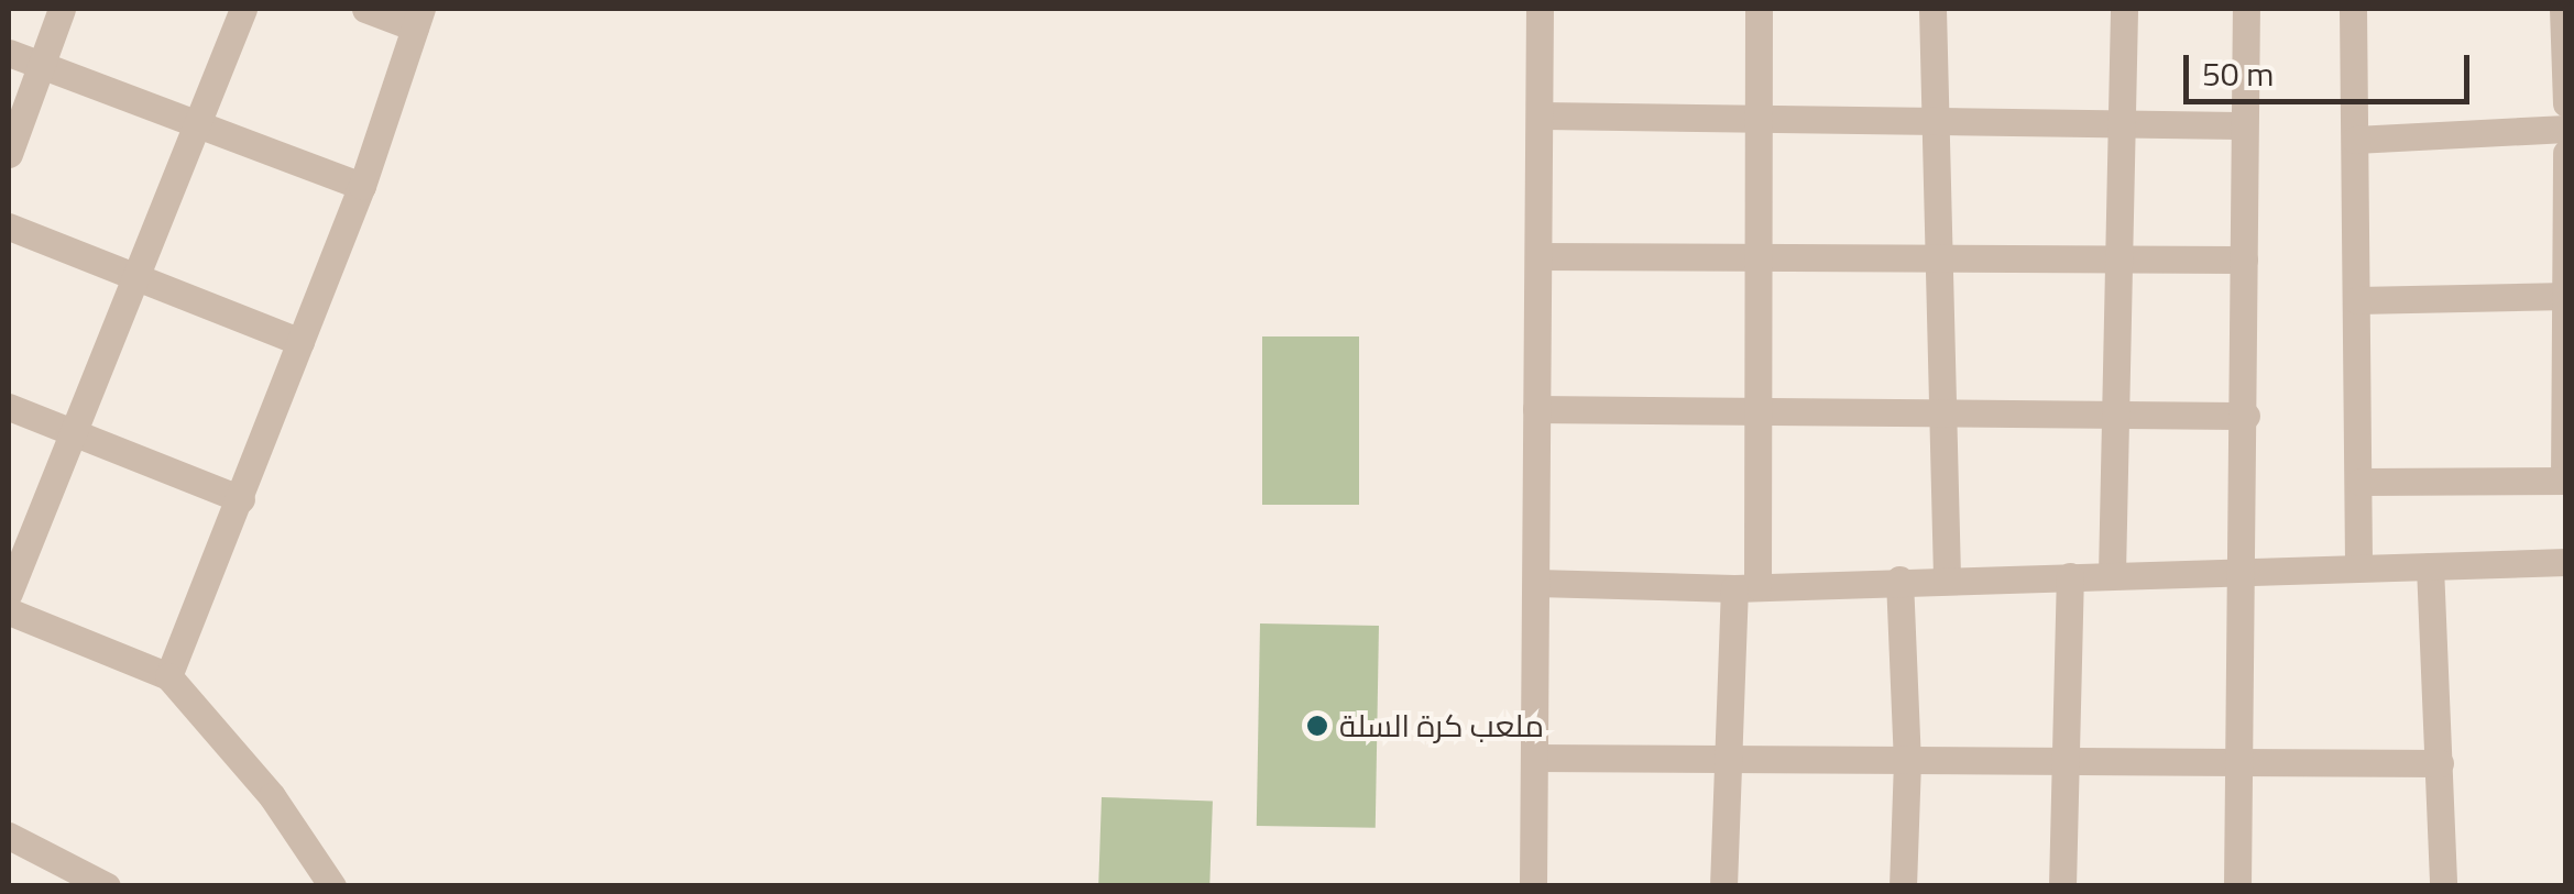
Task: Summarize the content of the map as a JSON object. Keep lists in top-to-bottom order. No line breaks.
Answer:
{"places":["ملعب كرة السلة"],"scale_bar":"50 m"}
